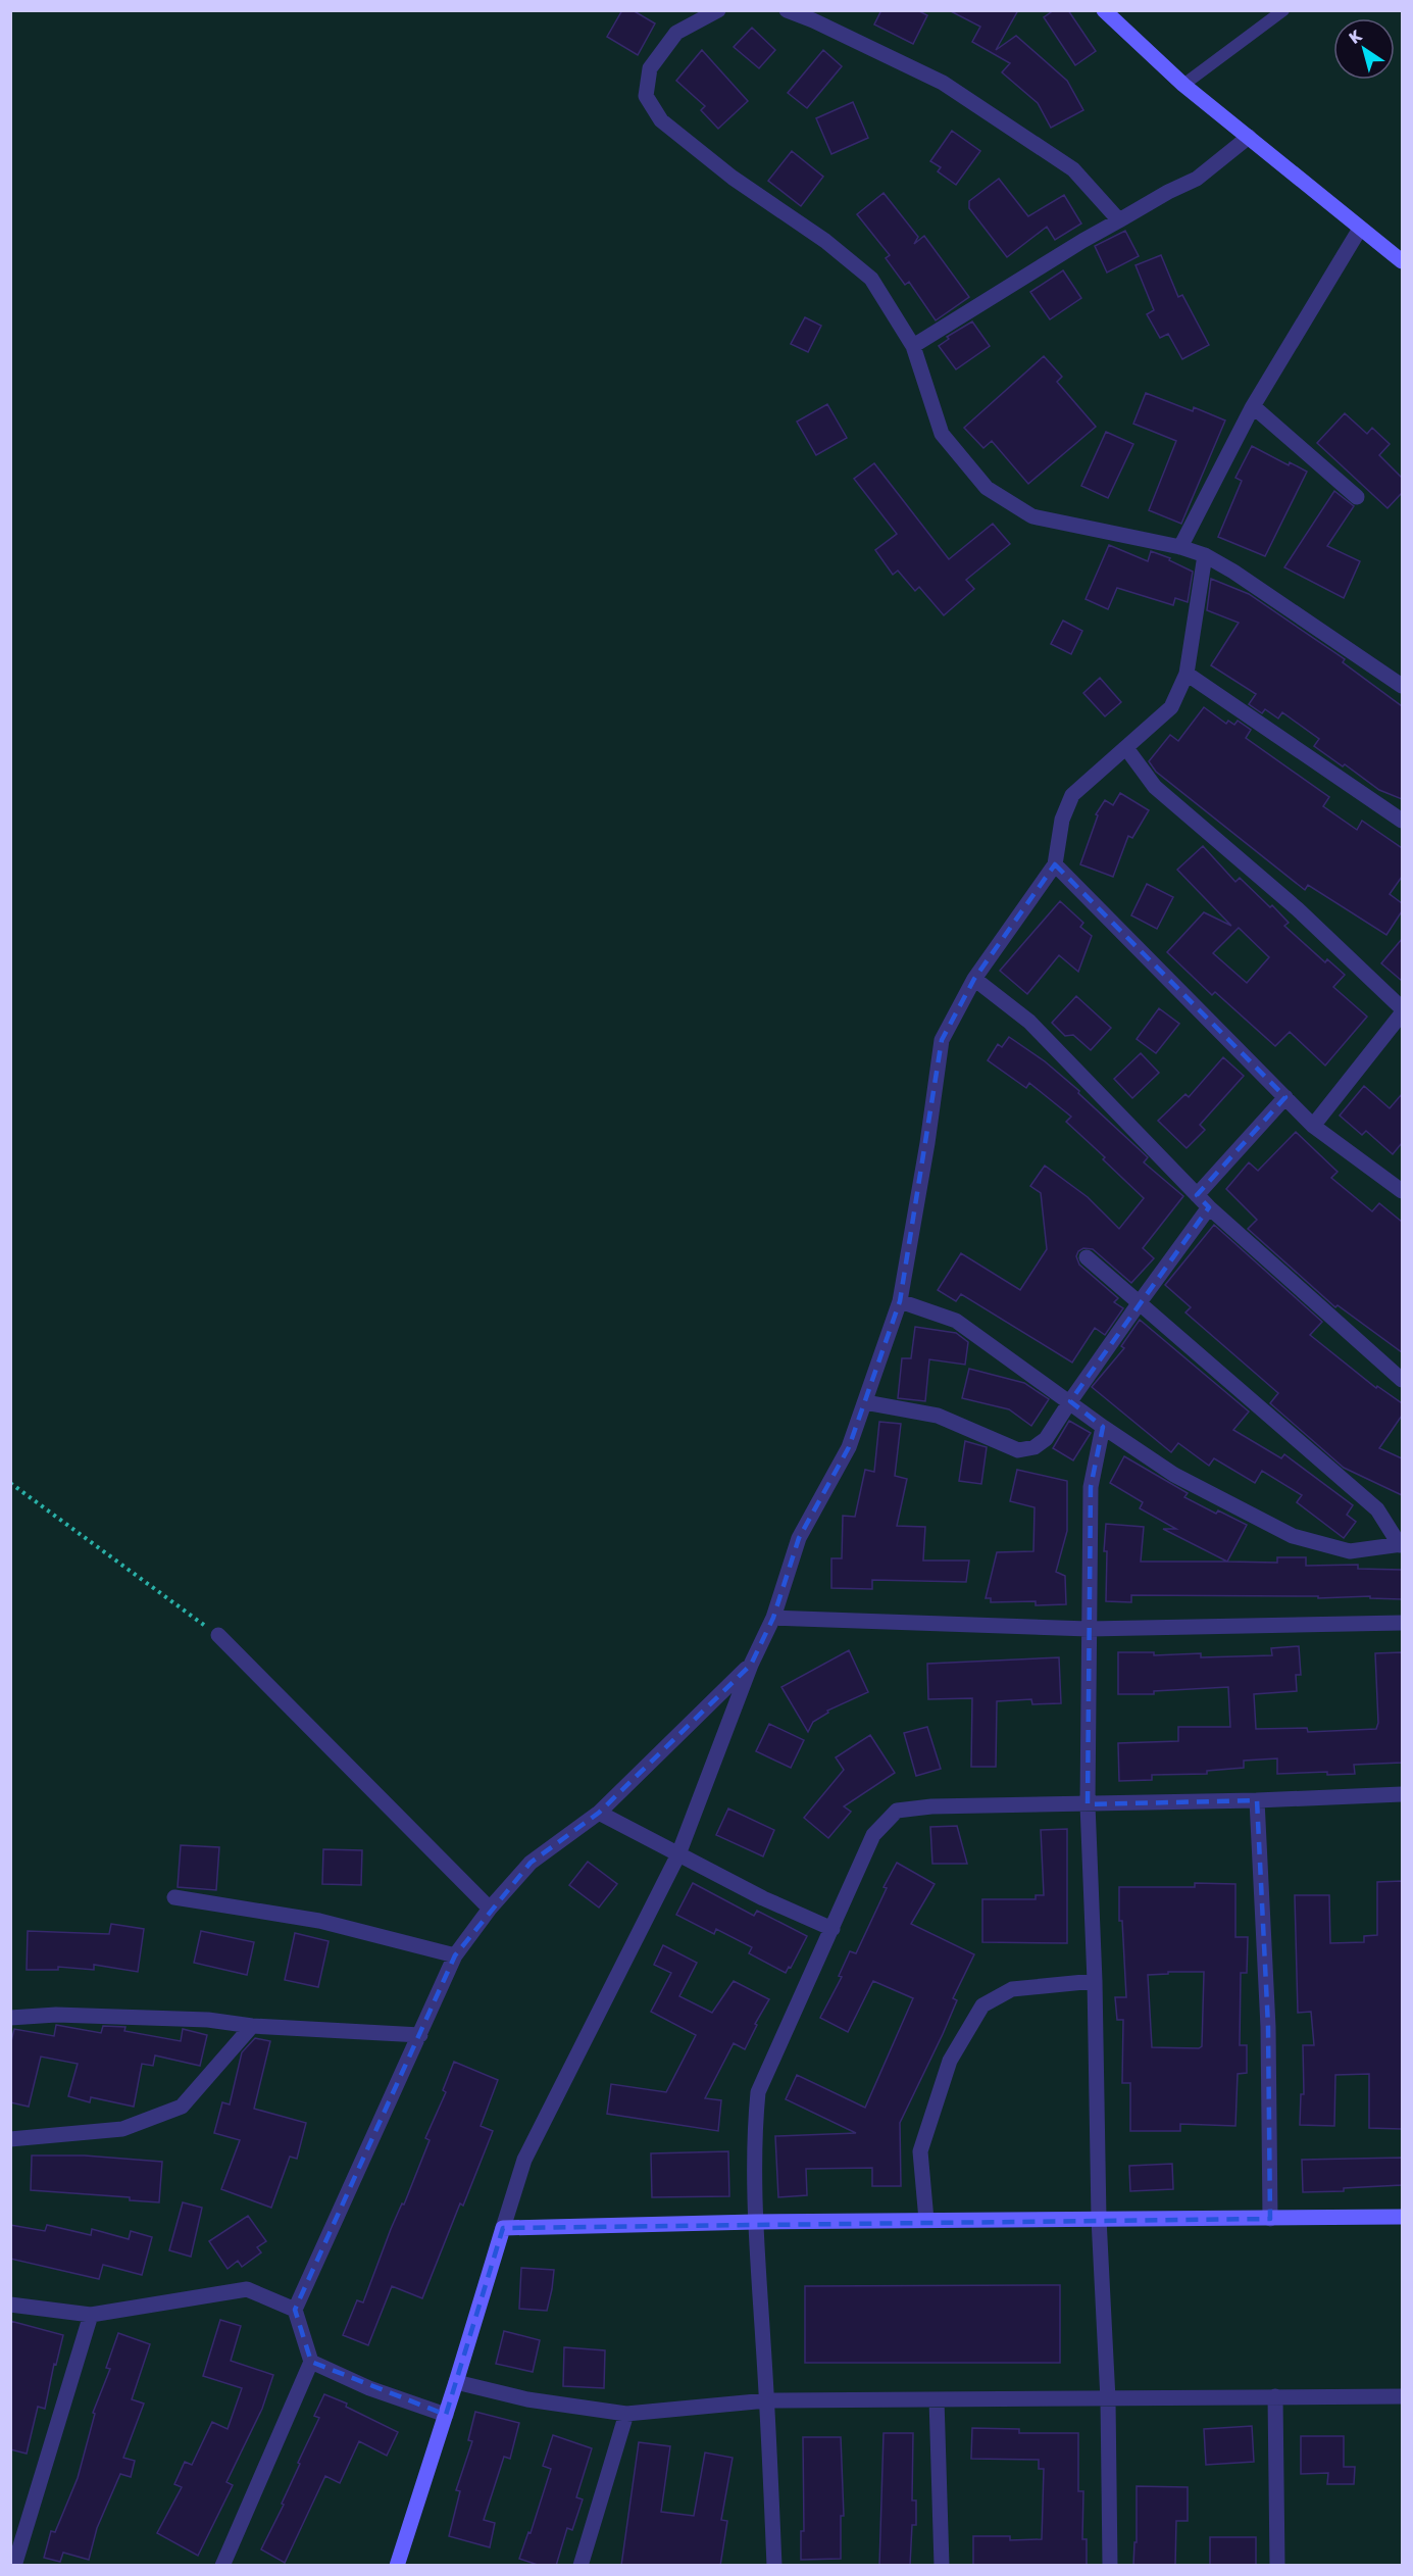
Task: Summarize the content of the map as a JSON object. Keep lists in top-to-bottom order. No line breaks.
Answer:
{"north":"top left"}
